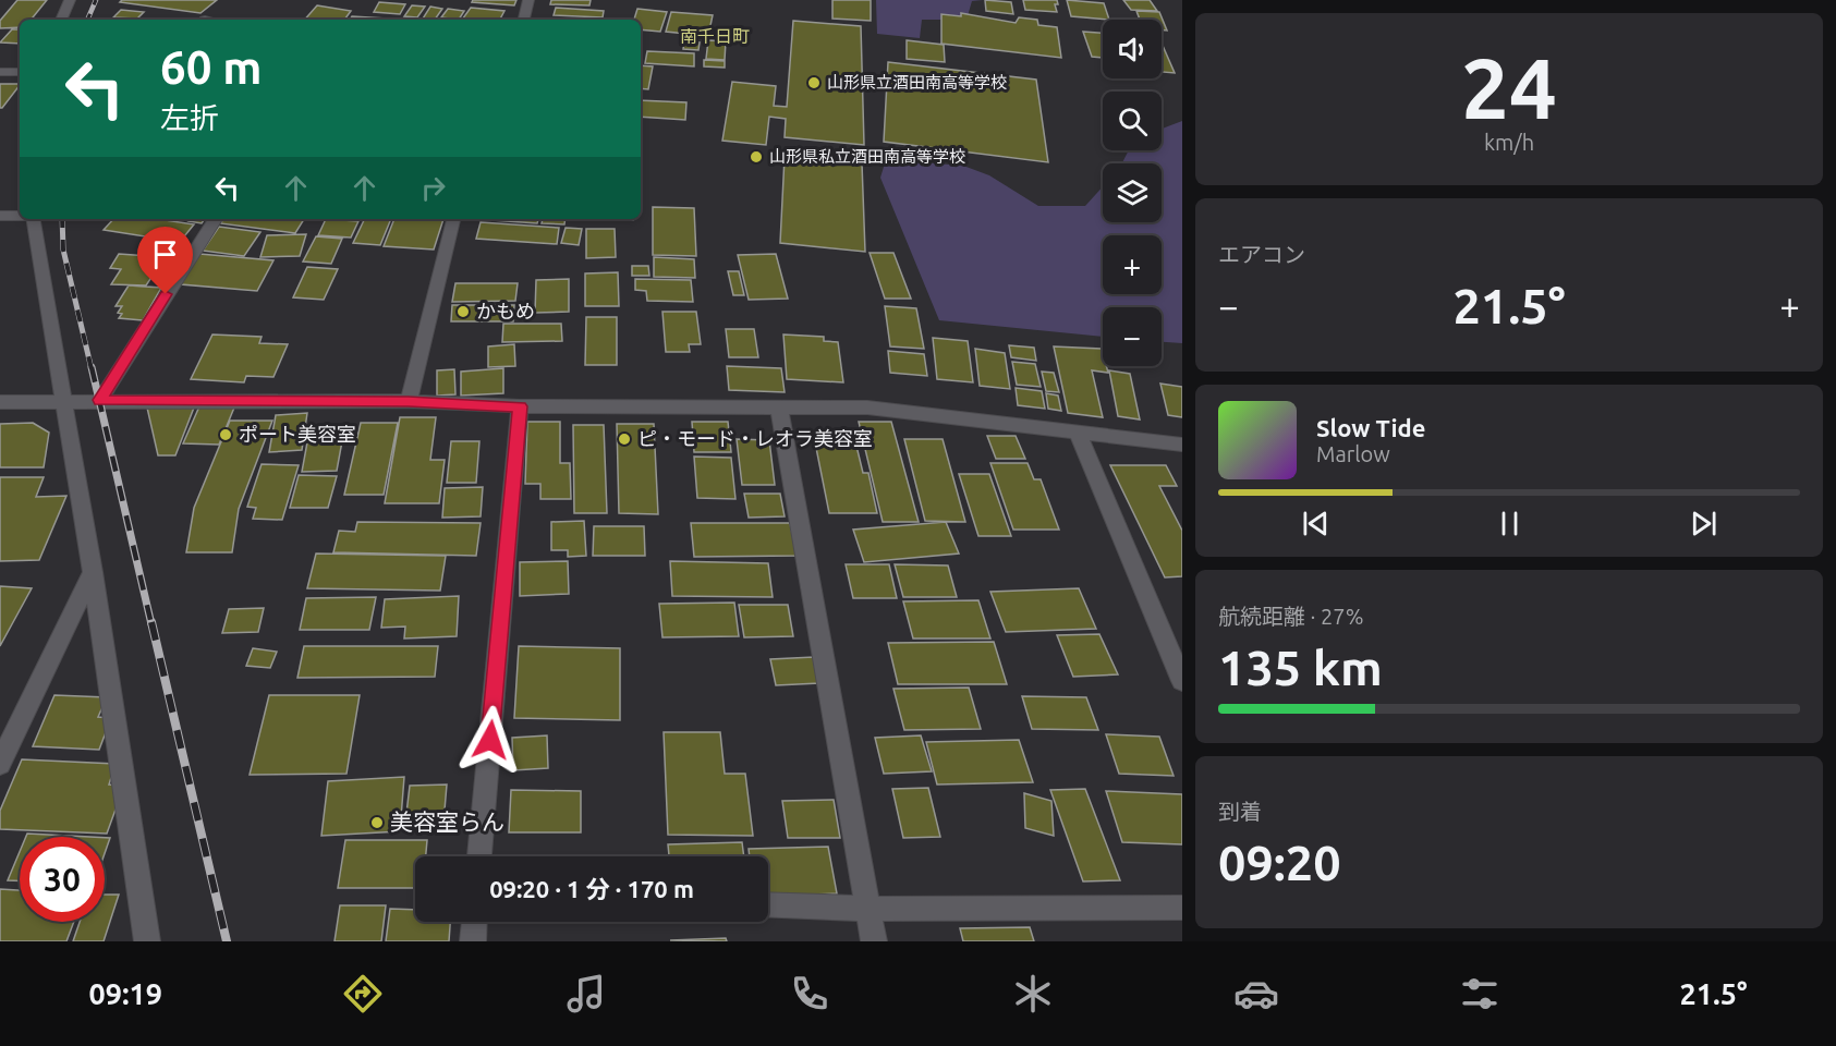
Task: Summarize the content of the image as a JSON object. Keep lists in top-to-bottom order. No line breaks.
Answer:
{"districts":["南千日町"],"places":["山形県立酒田南高等学校","山形県私立酒田南高等学校","かもめ","ポート美容室","ピ・モード・レオラ美容室","美容室らん"],"page":{"tile":[["24","km/h"],"エアコン",["航続距離 · 27%","135 km"],["到着","09:20"]],"map_buttons":["+","−"],"turn":["60 m","左折"],"heat":["−","21.5°","+"],"song":["Slow Tide","Marlow"],"limit":"30","trip":"09:20 · 1 分 · 170 m","tabs":["09:19","21.5°"]}}
